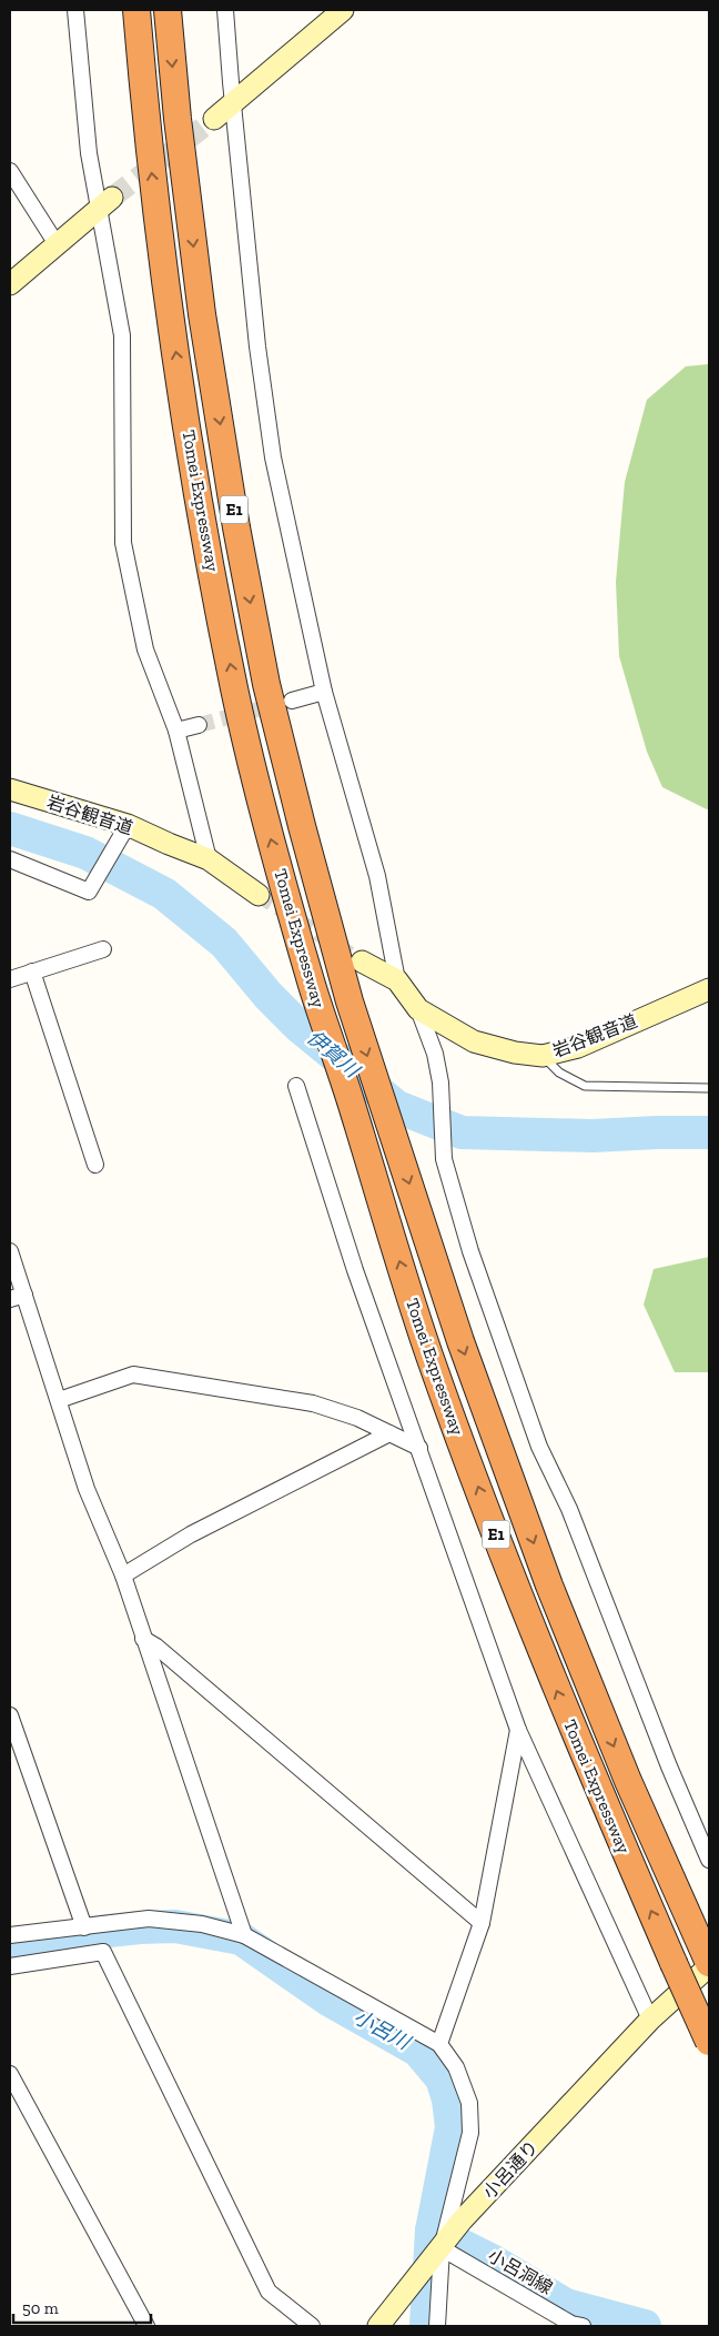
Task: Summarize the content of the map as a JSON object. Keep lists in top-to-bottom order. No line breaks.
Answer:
{"streets":{"highway":["Tomei Expressway","E1"],"street":["岩谷観音道","小呂通り","小呂洞線"]},"crossings":[["Tomei Expressway","小呂通り"],["小呂通り","小呂洞線"]],"water":["伊賀川","小呂川"],"scale_bar":"50 m"}
